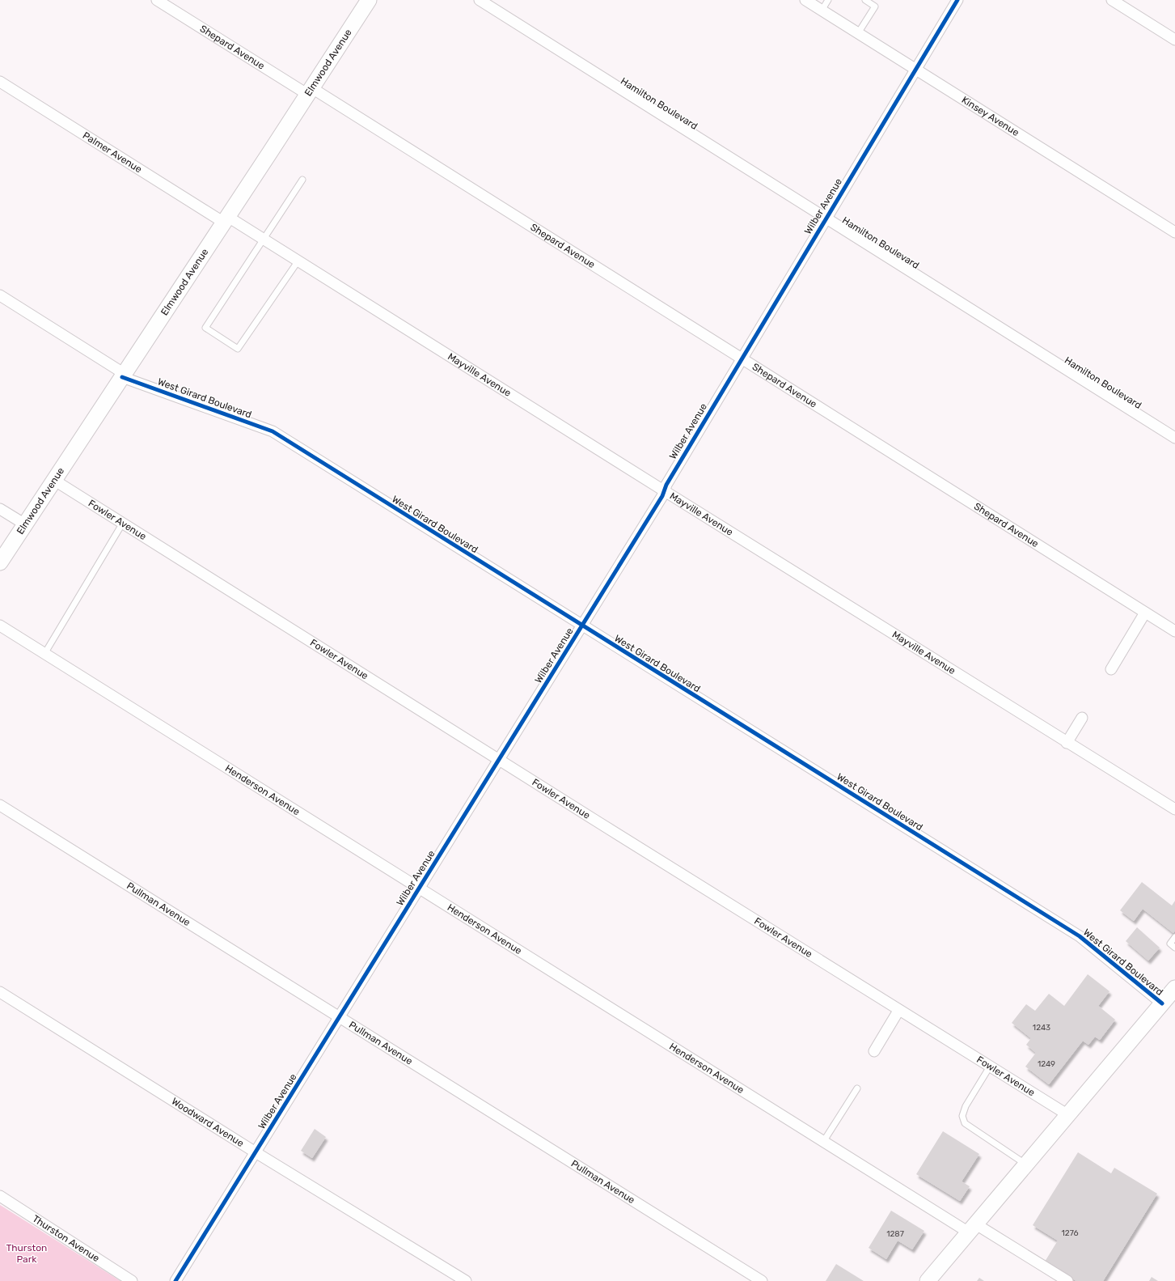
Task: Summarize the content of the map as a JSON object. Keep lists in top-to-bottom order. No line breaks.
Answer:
{"streets":{"street":["Shepard Avenue","Elmwood Avenue","Hamilton Boulevard","Kinsey Avenue","Palmer Avenue","Wilber Avenue","Mayville Avenue","West Girard Boulevard","Fowler Avenue","Henderson Avenue","Pullman Avenue","Woodward Avenue","Thurston Avenue"]},"crossings":[["Shepard Avenue","Elmwood Avenue"],["Shepard Avenue","Wilber Avenue"],["Elmwood Avenue","Palmer Avenue"],["Elmwood Avenue","Mayville Avenue"],["Elmwood Avenue","West Girard Boulevard"],["Elmwood Avenue","Fowler Avenue"],["Hamilton Boulevard","Wilber Avenue"],["Kinsey Avenue","Wilber Avenue"],["Palmer Avenue","Mayville Avenue"],["Wilber Avenue","Mayville Avenue"],["Wilber Avenue","West Girard Boulevard"],["Wilber Avenue","Fowler Avenue"],["Wilber Avenue","Henderson Avenue"],["Wilber Avenue","Pullman Avenue"],["Wilber Avenue","Woodward Avenue"]],"parks":["Thurston Park"],"house_numbers":["1243","1249","1276","1287"]}
